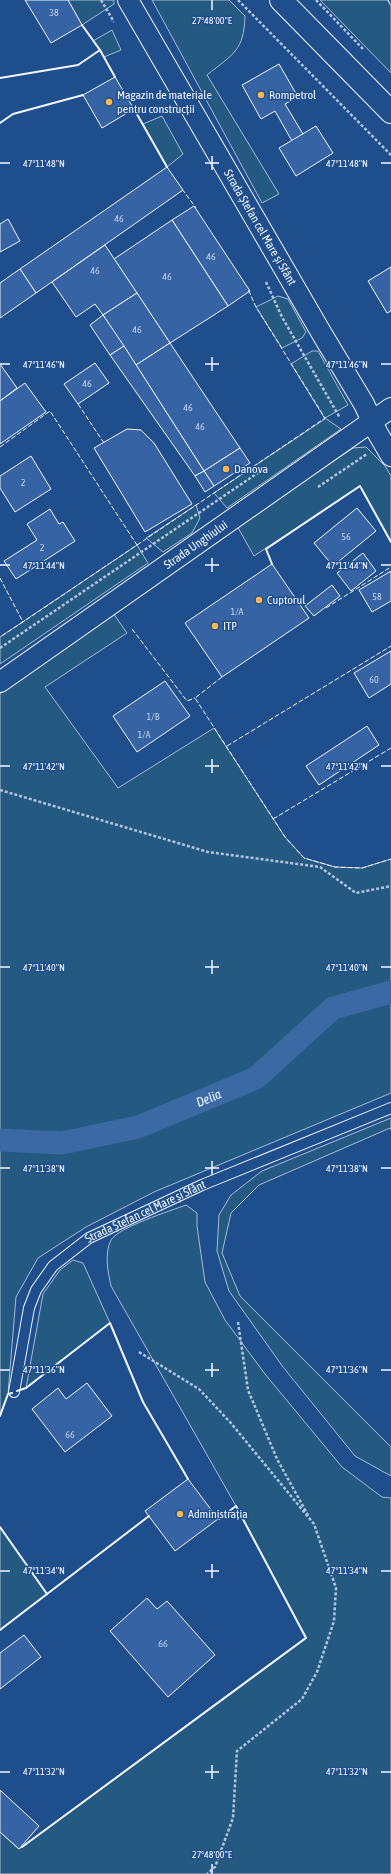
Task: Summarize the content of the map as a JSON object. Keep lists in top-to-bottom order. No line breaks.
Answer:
{"streets":{"street":["Strada Ștefan cel Mare și Sfânt","Strada Unghiului"]},"crossings":[["Strada Ștefan cel Mare și Sfânt","Strada Unghiului"]],"water":["Delia"],"places":["Rompetrol","Magazin de materiale pentru construcții","Danova","Cuptorul","ITP","Administrația"],"house_numbers":["38","46","46","46","46","46","46","46","46","2","56","2","58","1/A","60","1/B","1/A","66","66"],"coordinates":["27°48'00\"E","47°11'48\"N","47°11'46\"N","47°11'44\"N","47°11'42\"N","47°11'40\"N","47°11'38\"N","47°11'36\"N","47°11'34\"N","47°11'32\"N"]}
